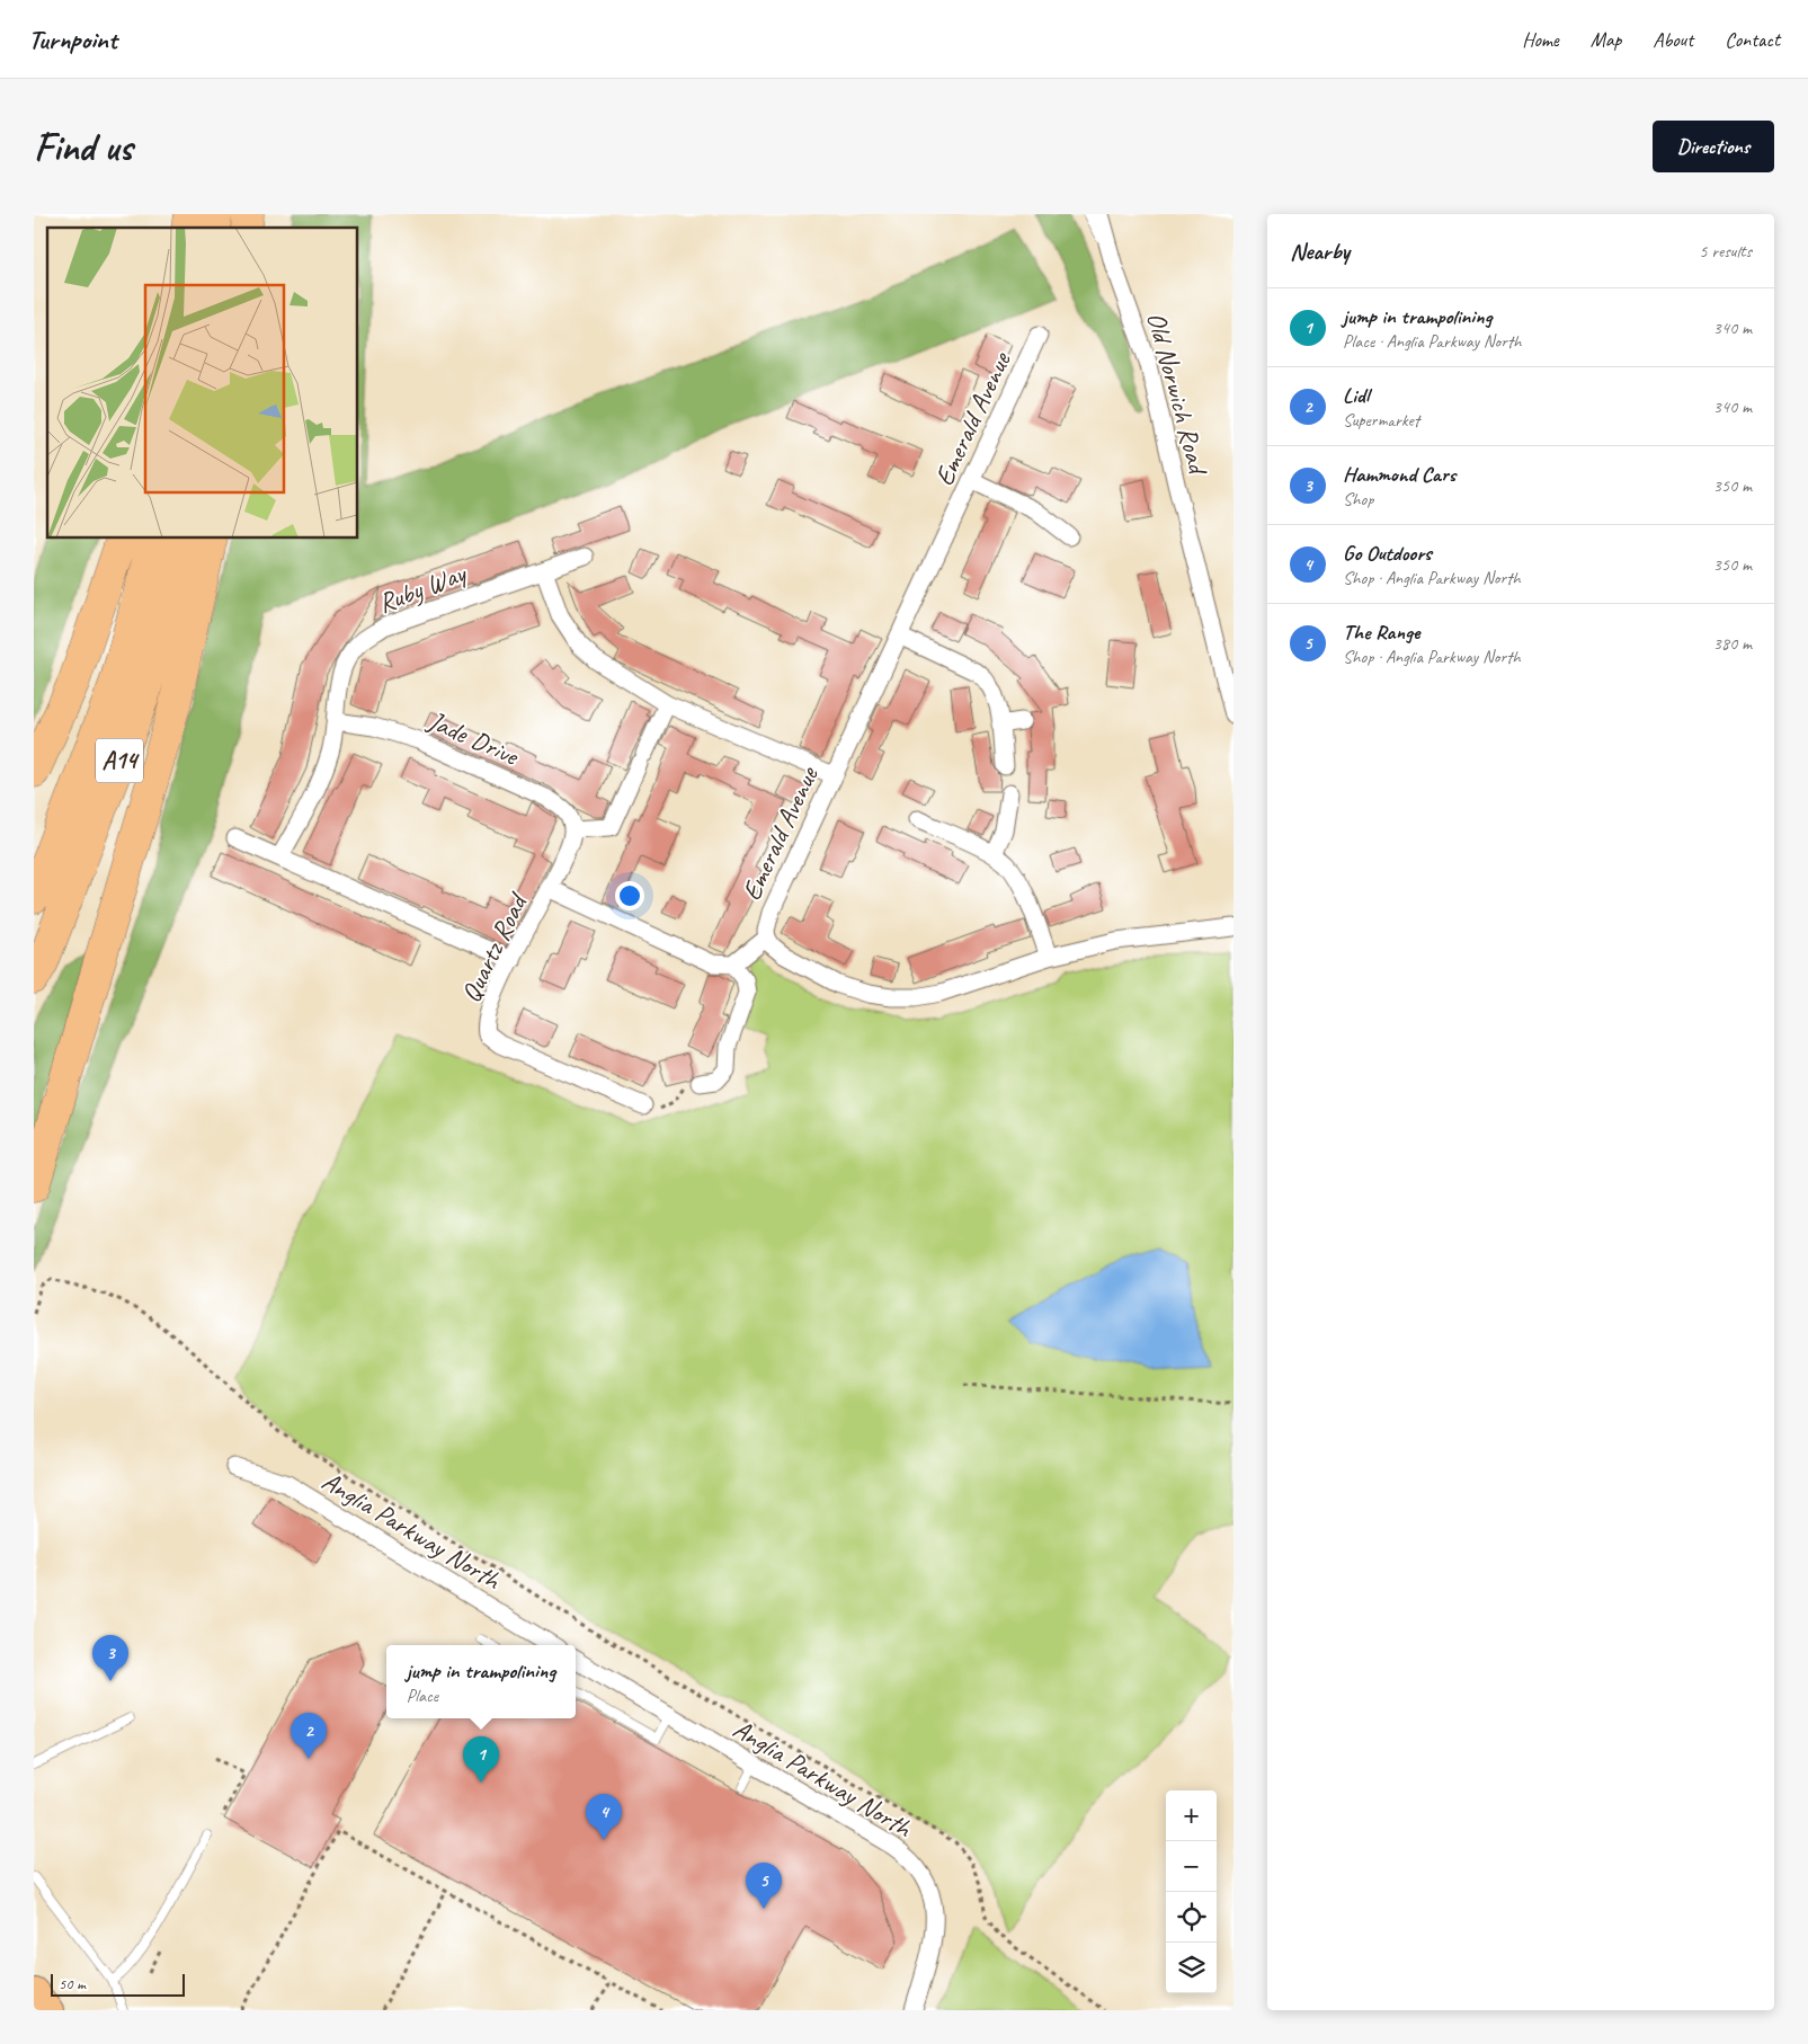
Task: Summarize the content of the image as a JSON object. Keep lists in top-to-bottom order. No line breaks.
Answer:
{"streets":{"highway":["A14"],"street":["Old Norwich Road","Emerald Avenue","Ruby Way","Jade Drive","Quartz Road","Anglia Parkway North"]},"crossings":[["Ruby Way","Jade Drive"]],"scale_bar":"50 m","page":{"header":"Turnpoint","nav":["Home","Map","About","Contact"],"buttons":"Directions","title":"Find us","heading":["Nearby","5 results"],"list":[{"mark":"1","name":"jump in trampolining","note":"Place · Anglia Parkway North","value":"340 m"},{"mark":"2","name":"Lidl","note":"Supermarket","value":"340 m"},{"mark":"3","name":"Hammond Cars","note":"Shop","value":"350 m"},{"mark":"4","name":"Go Outdoors","note":"Shop · Anglia Parkway North","value":"350 m"},{"mark":"5","name":"The Range","note":"Shop · Anglia Parkway North","value":"380 m"}],"pins":["3","2","1","4","5"],"popup":["jump in trampolining","Place"],"map_buttons":["+","−"],"scale":"50 m"}}
